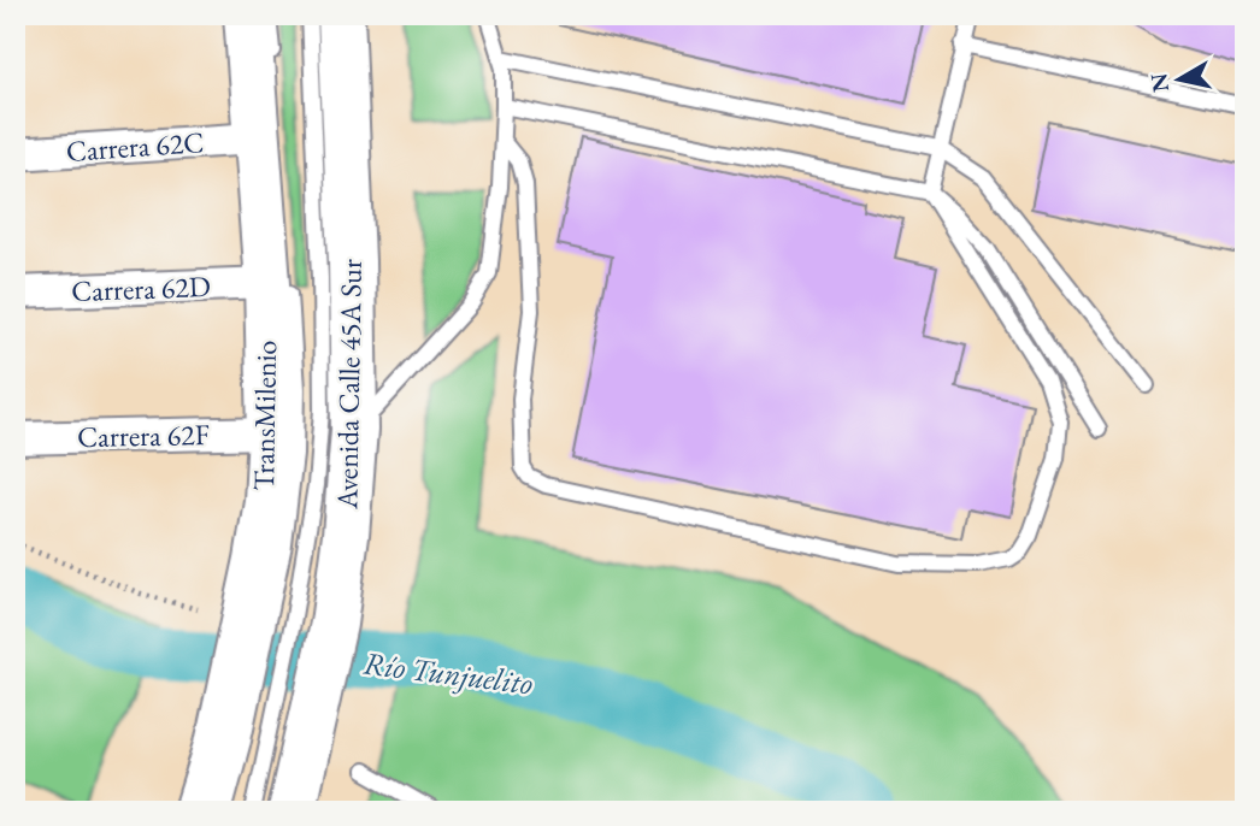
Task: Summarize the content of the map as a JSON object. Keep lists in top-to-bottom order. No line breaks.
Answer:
{"streets":{"highway":["Avenida Calle 45A Sur"],"street":["Carrera 62C","Carrera 62D","Carrera 62F"],"lane":["TransMilenio"]},"crossings":[["Carrera 62D","TransMilenio"],["Avenida Calle 45A Sur","TransMilenio"]],"water":["Río Tunjuelito"],"north":"left"}
